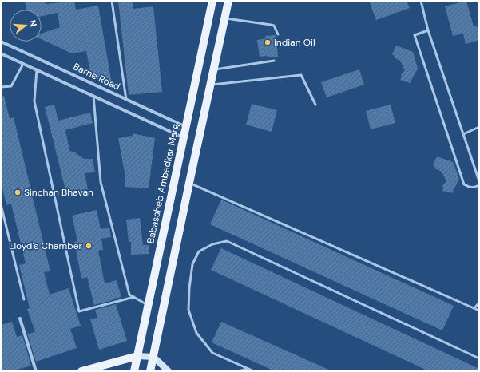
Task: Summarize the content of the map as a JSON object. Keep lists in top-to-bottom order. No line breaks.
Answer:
{"streets":{"main road":["Babasaheb Ambedkar Marg"],"street":["Barne Road"]},"crossings":[["Barne Road","Babasaheb Ambedkar Marg"]],"places":["Indian Oil","Sinchan Bhavan","Lloyd's Chamber"],"north":"right"}
